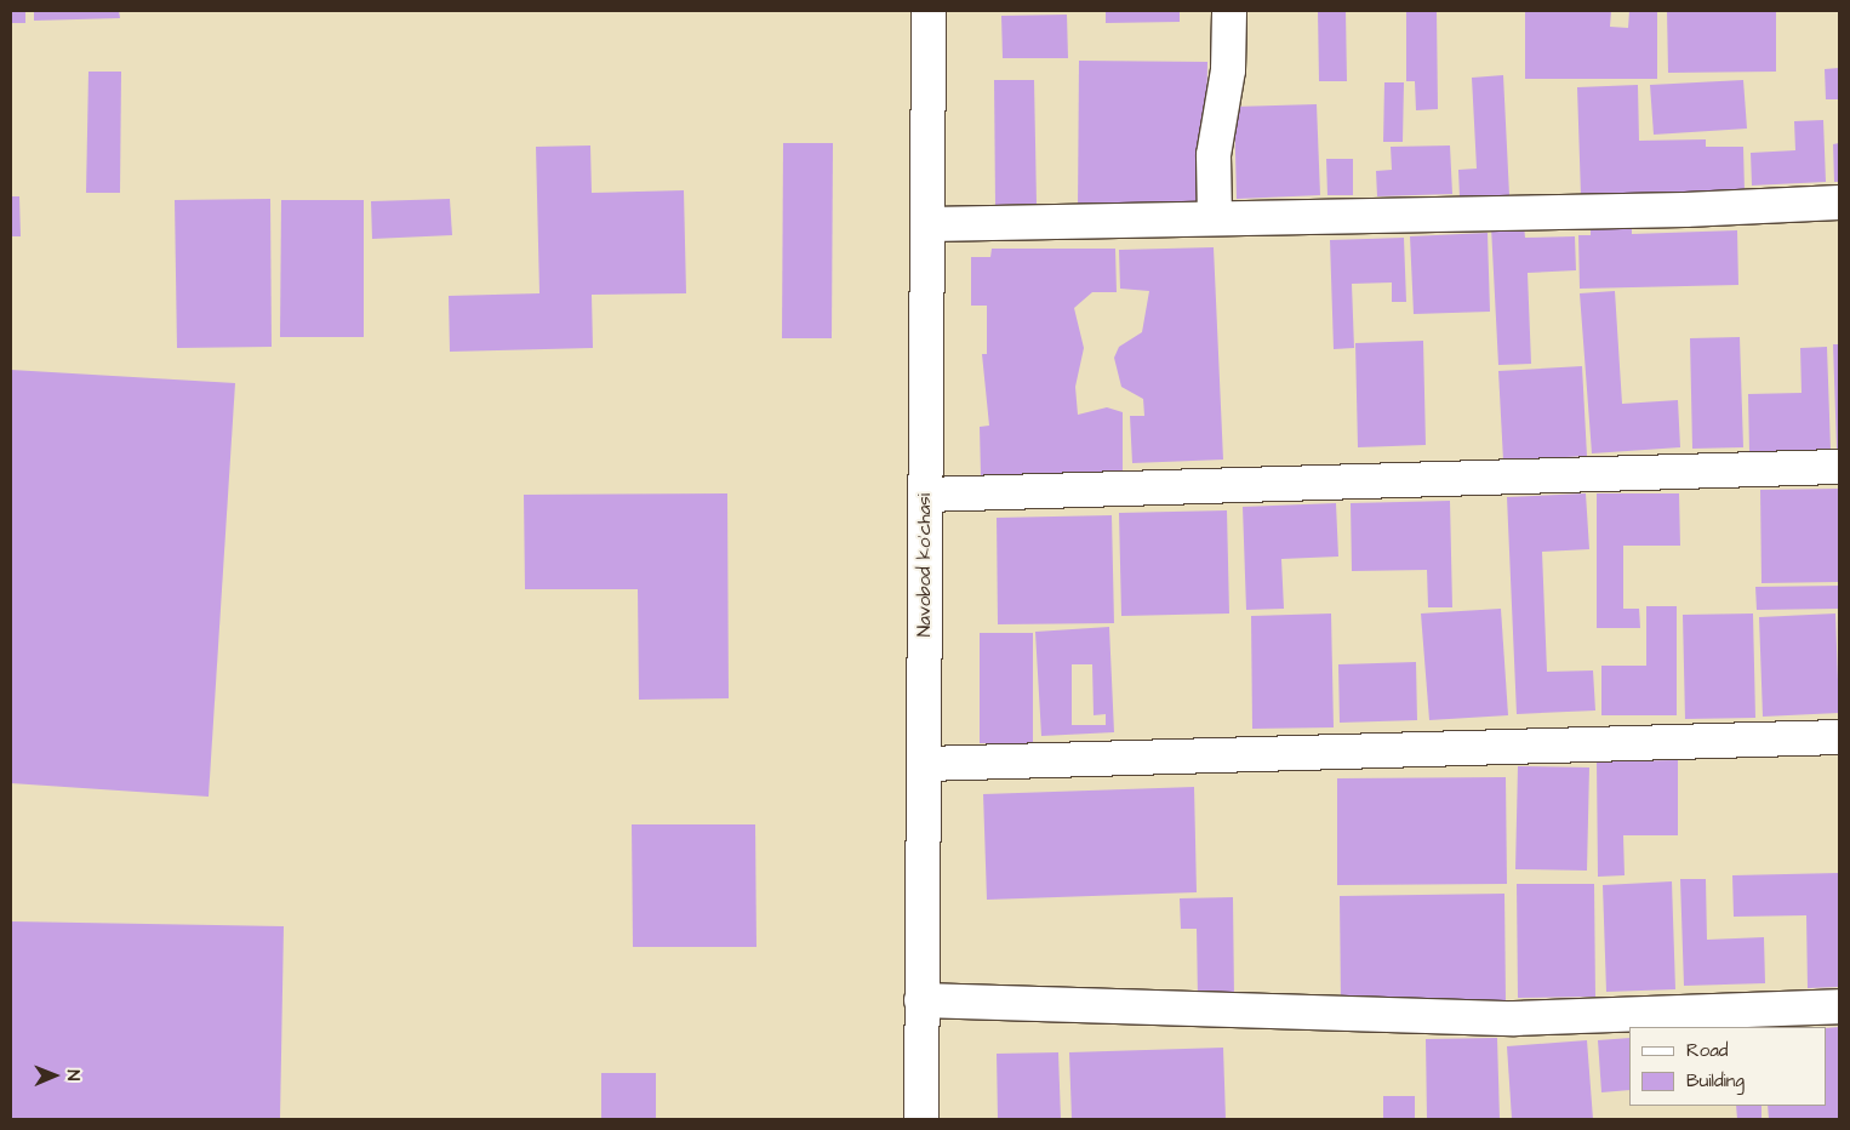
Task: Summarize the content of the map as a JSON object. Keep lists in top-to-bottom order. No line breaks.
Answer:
{"streets":{"street":["Navobod ko'chasi"]},"legend":["Road","Building"],"north":"right"}
